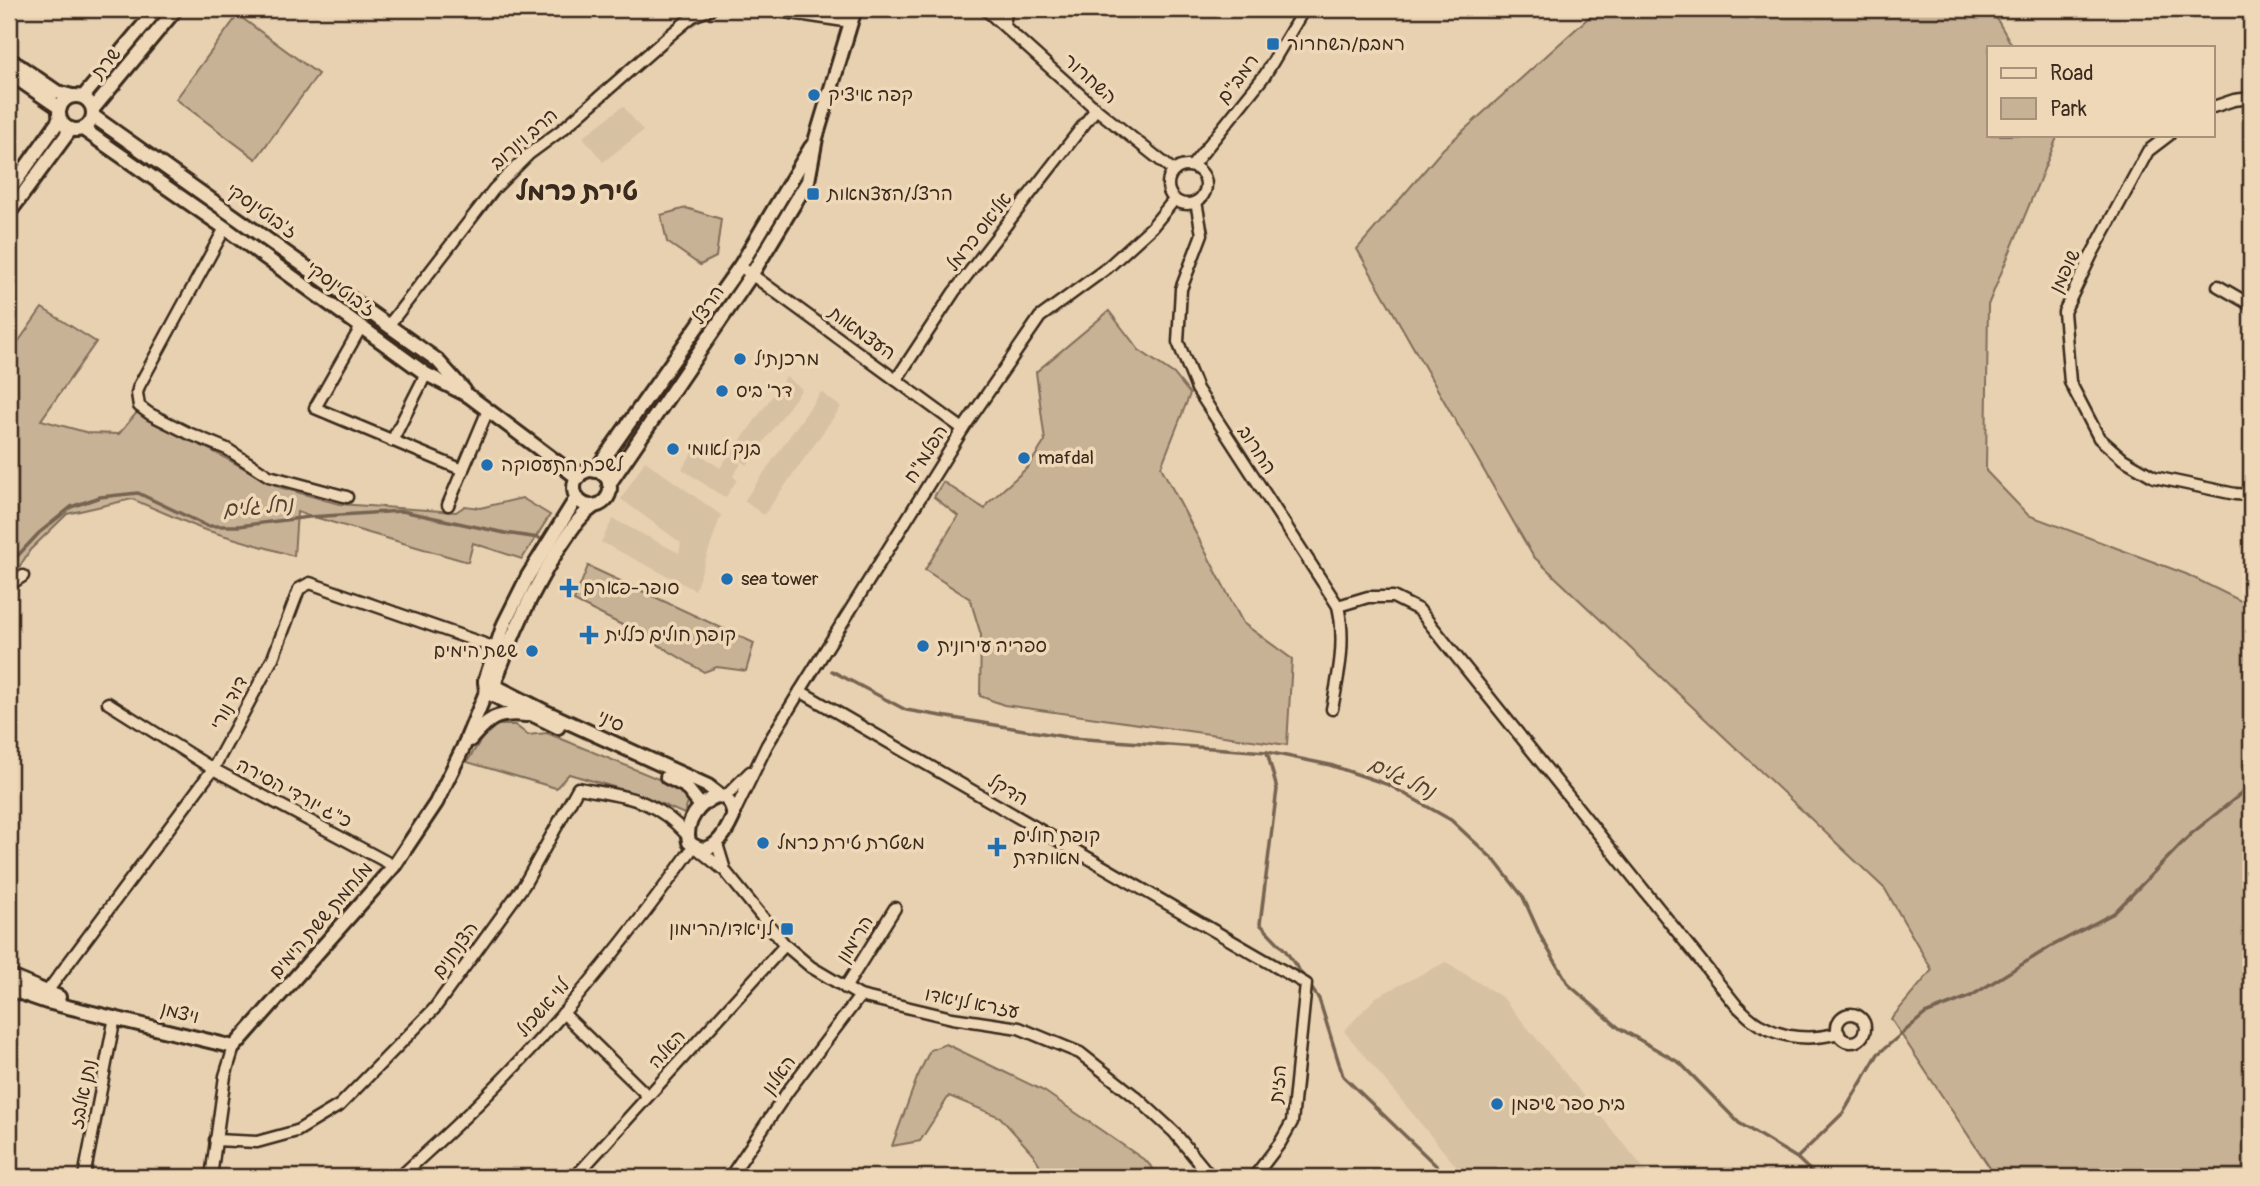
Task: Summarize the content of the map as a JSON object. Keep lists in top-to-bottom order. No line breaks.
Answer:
{"streets":{"street":["שרת","השחרור","רמב\"ם","הרב וינרוב","ז'בוטינסקי","אליאס כרמל","שופמן","ז׳בוטינסקי","הרצל","העצמאות","החרוב","הפלמ\"ח","דוד נורי","סיני","הדקל","כ\"ג יורדי הסירה","מלחמת ששת הימים","הרימון","הצנחנים","עזרא לניאדו","לוי אשכול","ויצמן","האלה","האלון","הזית","נתן אלבז"]},"crossings":[["שרת","ז'בוטינסקי"],["שרת","ז׳בוטינסקי"],["השחרור","רמב\"ם"],["השחרור","אליאס כרמל"],["השחרור","החרוב"],["השחרור","הפלמ\"ח"],["רמב\"ם","החרוב"],["רמב\"ם","הפלמ\"ח"],["הרב וינרוב","ז'בוטינסקי"],["ז'בוטינסקי","ז׳בוטינסקי"],["אליאס כרמל","העצמאות"],["ז׳בוטינסקי","הרצל"],["ז׳בוטינסקי","מלחמת ששת הימים"],["הרצל","העצמאות"],["הרצל","מלחמת ששת הימים"],["העצמאות","הפלמ\"ח"],["החרוב","הפלמ\"ח"],["הפלמ\"ח","סיני"],["הפלמ\"ח","הדקל"],["הפלמ\"ח","הצנחנים"],["הפלמ\"ח","עזרא לניאדו"],["הפלמ\"ח","לוי אשכול"],["דוד נורי","כ\"ג יורדי הסירה"],["דוד נורי","מלחמת ששת הימים"],["דוד נורי","ויצמן"],["סיני","מלחמת ששת הימים"],["סיני","הצנחנים"],["סיני","עזרא לניאדו"],["סיני","לוי אשכול"],["הדקל","הזית"],["כ\"ג יורדי הסירה","מלחמת ששת הימים"],["מלחמת ששת הימים","הצנחנים"],["מלחמת ששת הימים","ויצמן"],["הרימון","עזרא לניאדו"],["הצנחנים","עזרא לניאדו"],["הצנחנים","לוי אשכול"],["עזרא לניאדו","לוי אשכול"],["עזרא לניאדו","האלה"],["עזרא לניאדו","האלון"],["ויצמן","נתן אלבז"]],"districts":["טירת כרמל"],"water":["נחל גלים"],"places":{"transit":["רמבם/השחרור","הרצל/העצמאות","לניאדו/הרימון"],"other":["קפה איציק","מרכנתיל","דר' ביס","בנק לאומי","mafdal","לשכת התעסוקה","sea tower","ספריה עירונית","ששת הימים","משטרת טירת כרמל","בית ספר שיפמן"],"health":["סופר-פארם","קופת חולים כללית","קופת חולים מאוחדת"]},"legend":["Road","Park"]}
